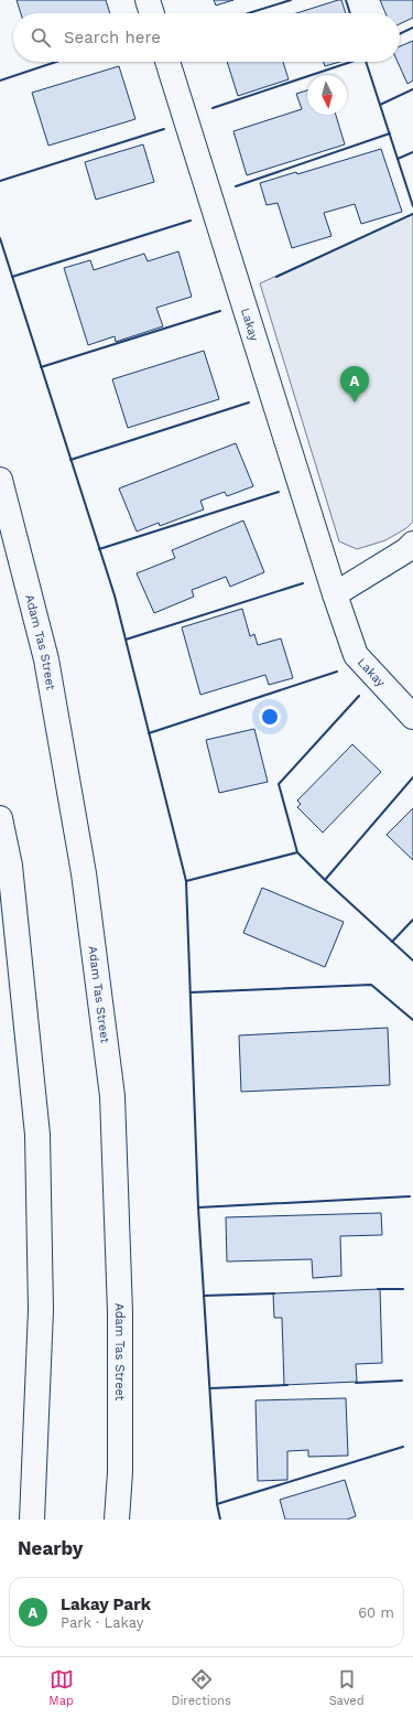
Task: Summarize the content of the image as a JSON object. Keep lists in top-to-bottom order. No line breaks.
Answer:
{"streets":{"main road":["Lakay","Adam Tas Street"]},"north":"bottom","page":{"search":"Search here","pins":"A","heading":"Nearby","list":[{"mark":"A","name":"Lakay Park","note":"Park · Lakay","value":"60 m"}],"nav":["Map","Directions","Saved"]}}
